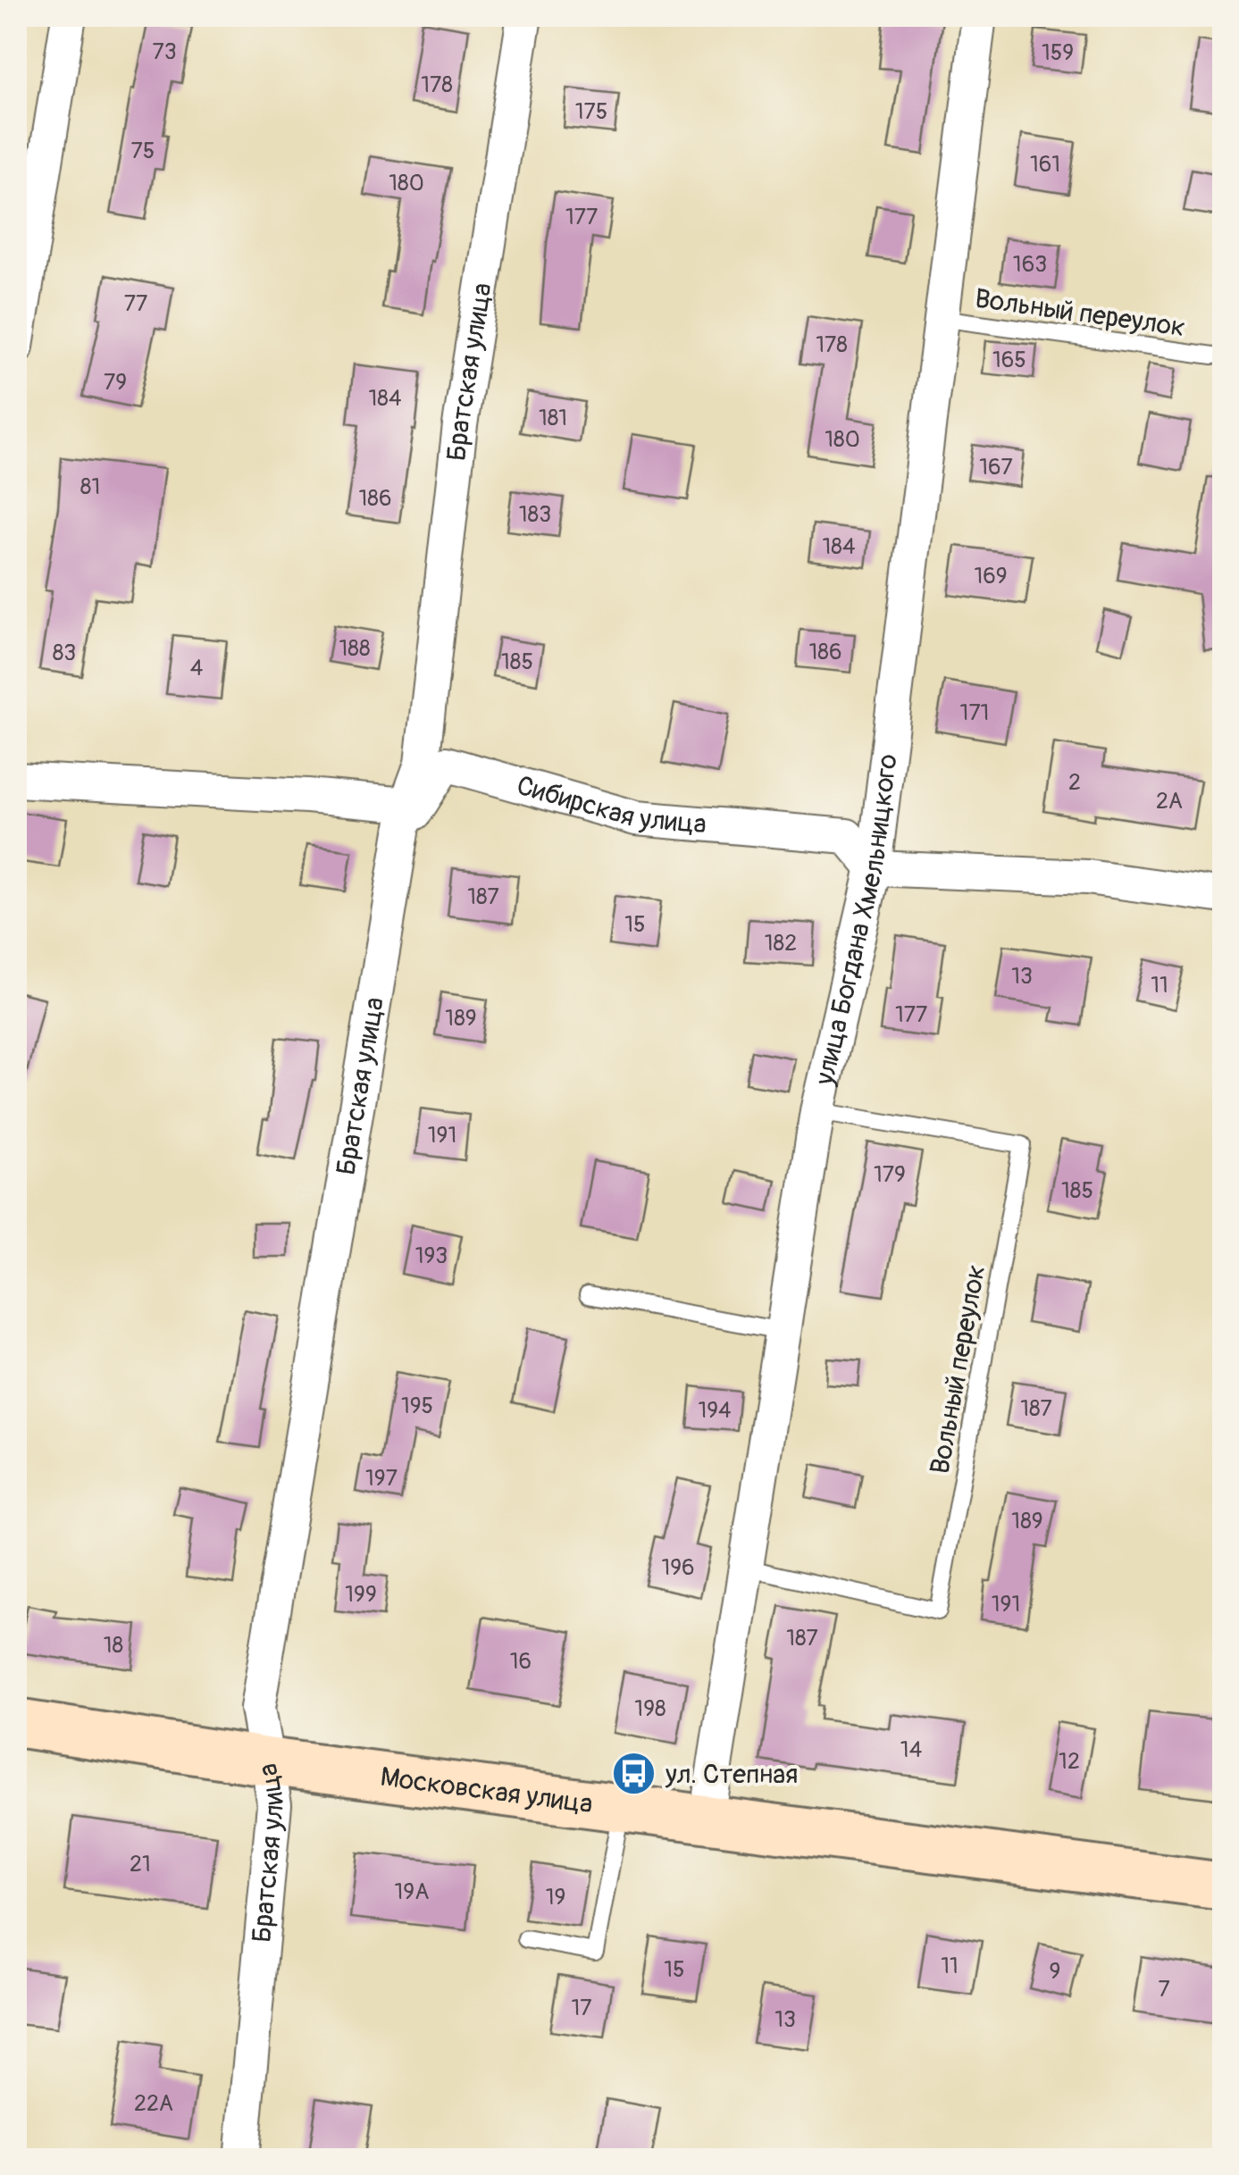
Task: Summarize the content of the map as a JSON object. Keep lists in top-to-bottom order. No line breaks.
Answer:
{"streets":{"street":["Братская улица","Сибирская улица","улица Богдана Хмельницкого","Московская улица"],"lane":["Вольный переулок"]},"crossings":[["Вольный переулок","улица Богдана Хмельницкого"],["Братская улица","Сибирская улица"],["Братская улица","Московская улица"],["Сибирская улица","улица Богдана Хмельницкого"],["улица Богдана Хмельницкого","Московская улица"]],"places":{"bus stop":["ул. Степная"]},"house_numbers":["73","159","178","175","75","161","180","177","163","77","178","165","79","184","181","180","167","81","186","183","184","169","188","186","83","185","4","171","2","2А","187","15","182","13","11","177","189","191","179","185","193","195","187","194","197","189","196","199","191","187","18","16","198","14","12","21","19А","19","11","15","9","7","17","13","22А"]}
